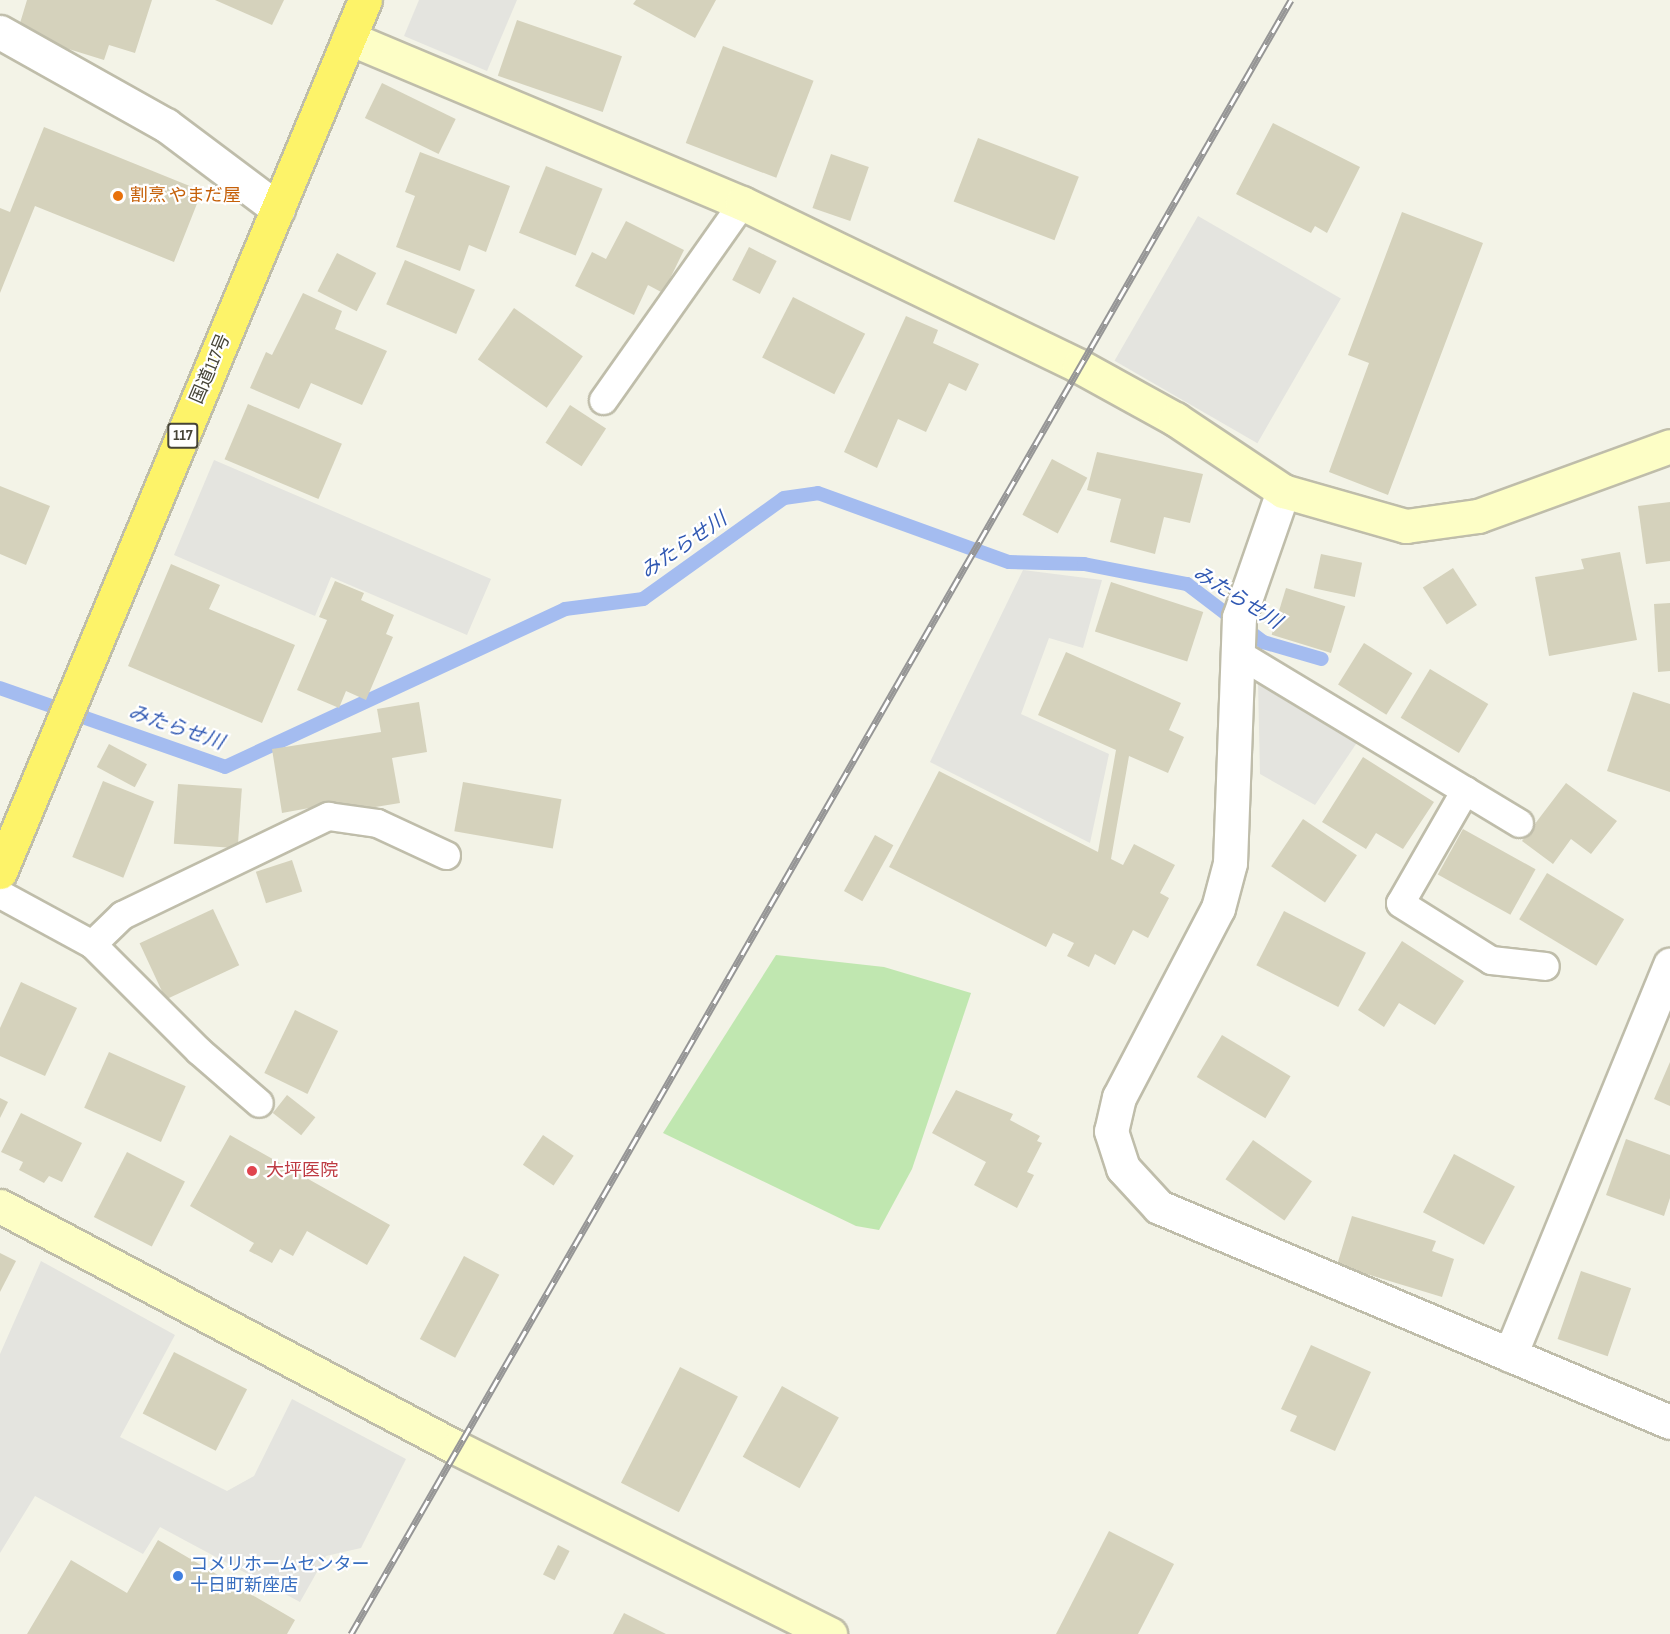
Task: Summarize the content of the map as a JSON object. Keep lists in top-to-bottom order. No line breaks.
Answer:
{"streets":{"highway":["国道117号","117"]},"water":["みたらせ川"],"places":["割烹 やまだ屋","大坪医院","コメリホームセンター 十日町新座店"]}
